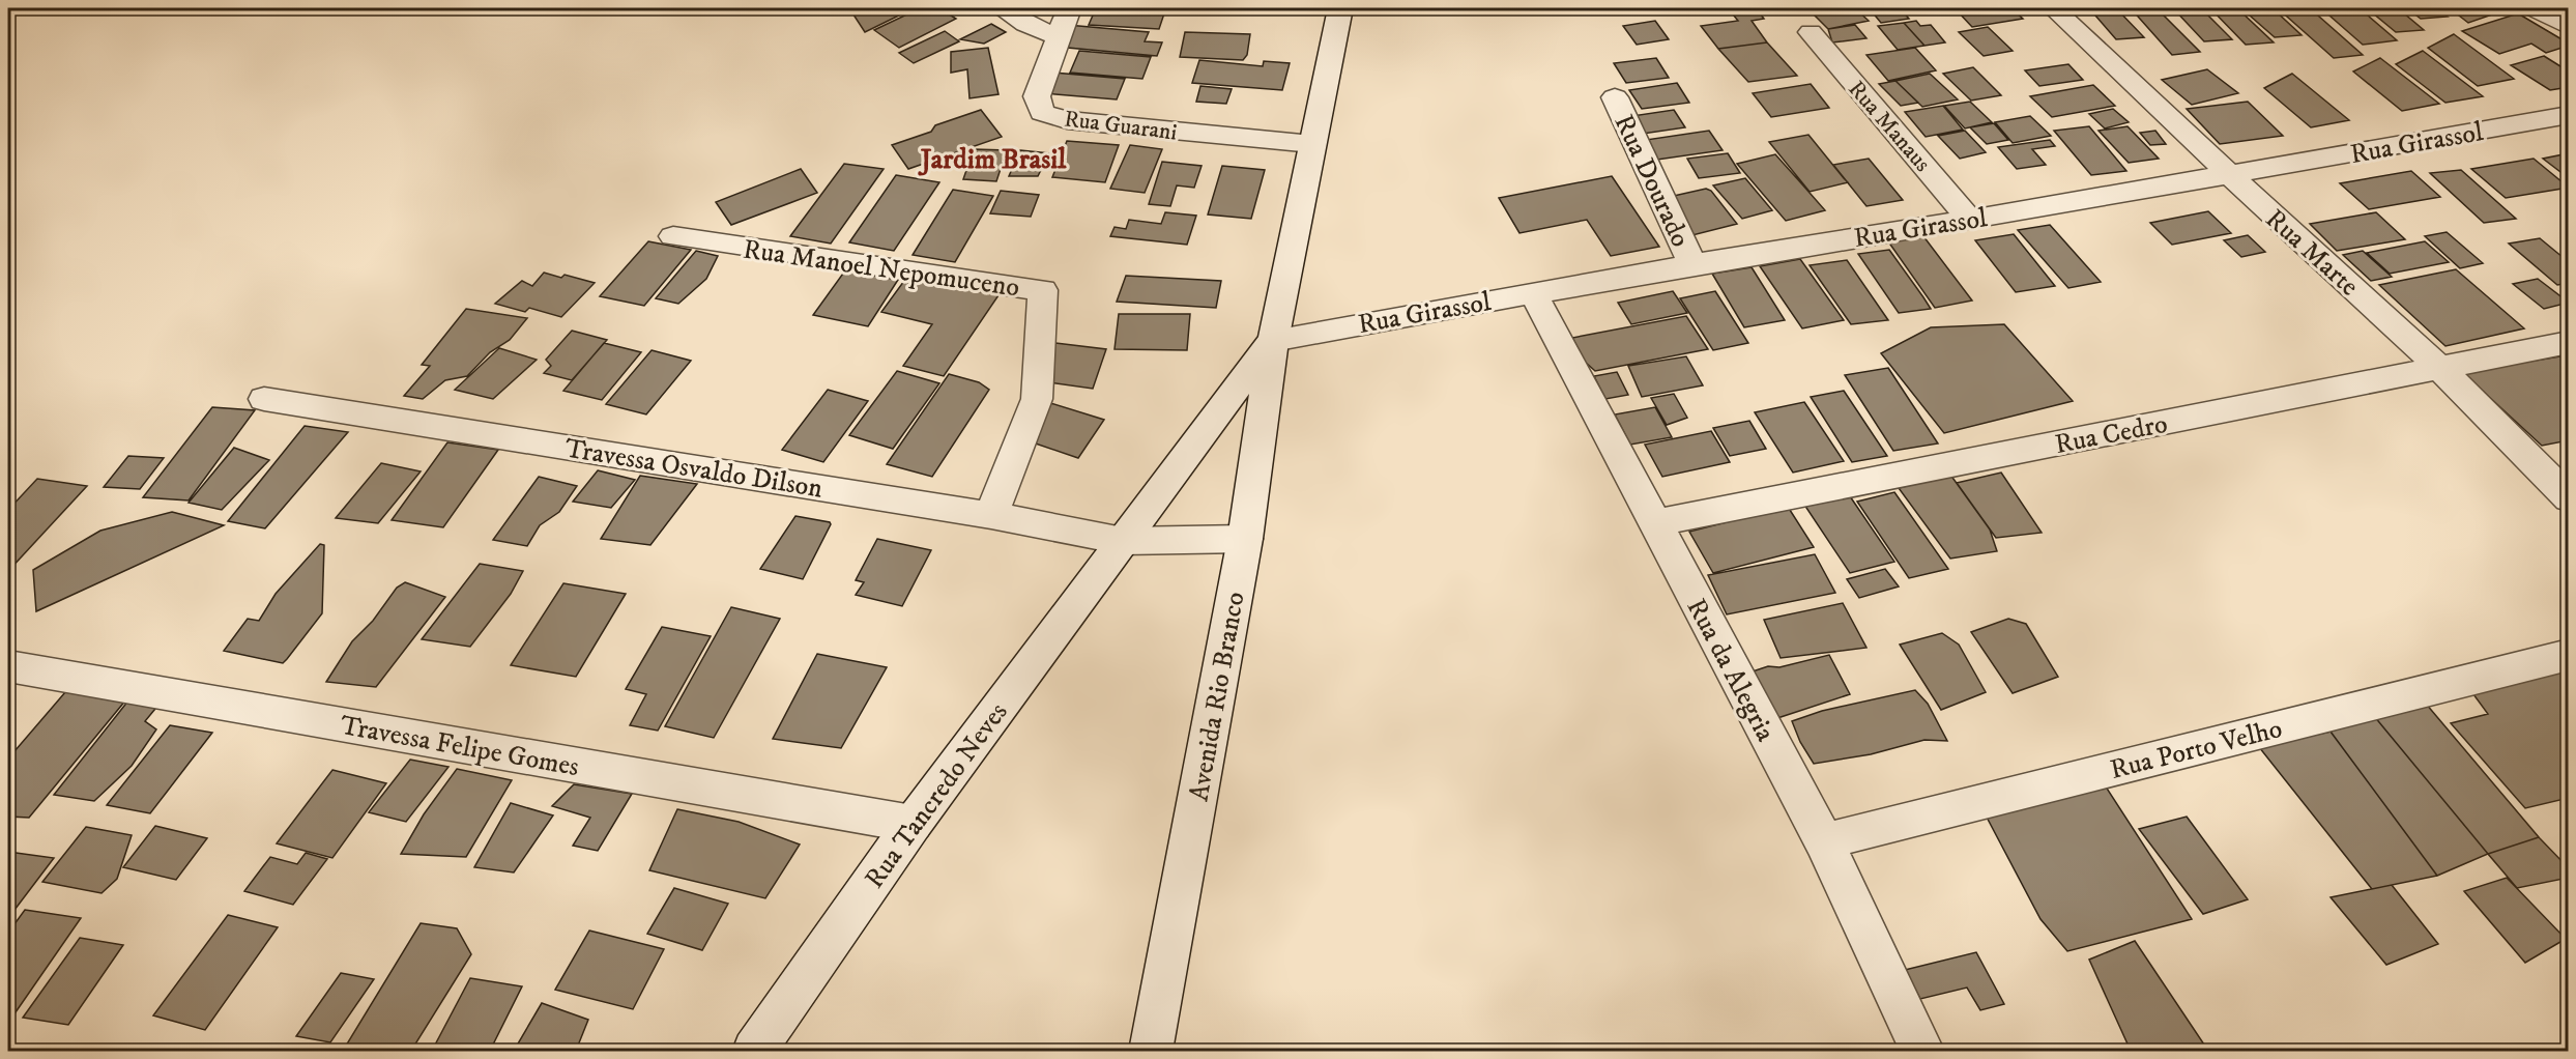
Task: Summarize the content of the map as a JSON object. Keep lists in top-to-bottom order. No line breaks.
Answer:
{"streets":{"street":["Rua Guarani","Rua Manaus","Rua Girassol","Rua Dourado","Rua Marte","Rua Manoel Nepomuceno","Rua Cedro","Travessa Osvaldo Dilson","Rua da Alegria","Avenida Rio Branco","Travessa Felipe Gomes","Rua Porto Velho","Rua Tancredo Neves"]},"crossings":[["Rua Guarani","Avenida Rio Branco"],["Rua Manaus","Rua Girassol"],["Rua Girassol","Rua Dourado"],["Rua Girassol","Rua Marte"],["Rua Girassol","Rua da Alegria"],["Rua Girassol","Avenida Rio Branco"],["Rua Girassol","Rua Tancredo Neves"],["Rua Marte","Rua Cedro"],["Rua Manoel Nepomuceno","Travessa Osvaldo Dilson"],["Rua Cedro","Rua da Alegria"],["Travessa Osvaldo Dilson","Rua Tancredo Neves"],["Rua da Alegria","Rua Porto Velho"],["Avenida Rio Branco","Rua Tancredo Neves"],["Travessa Felipe Gomes","Rua Tancredo Neves"]],"districts":["Jardim Brasil"]}
